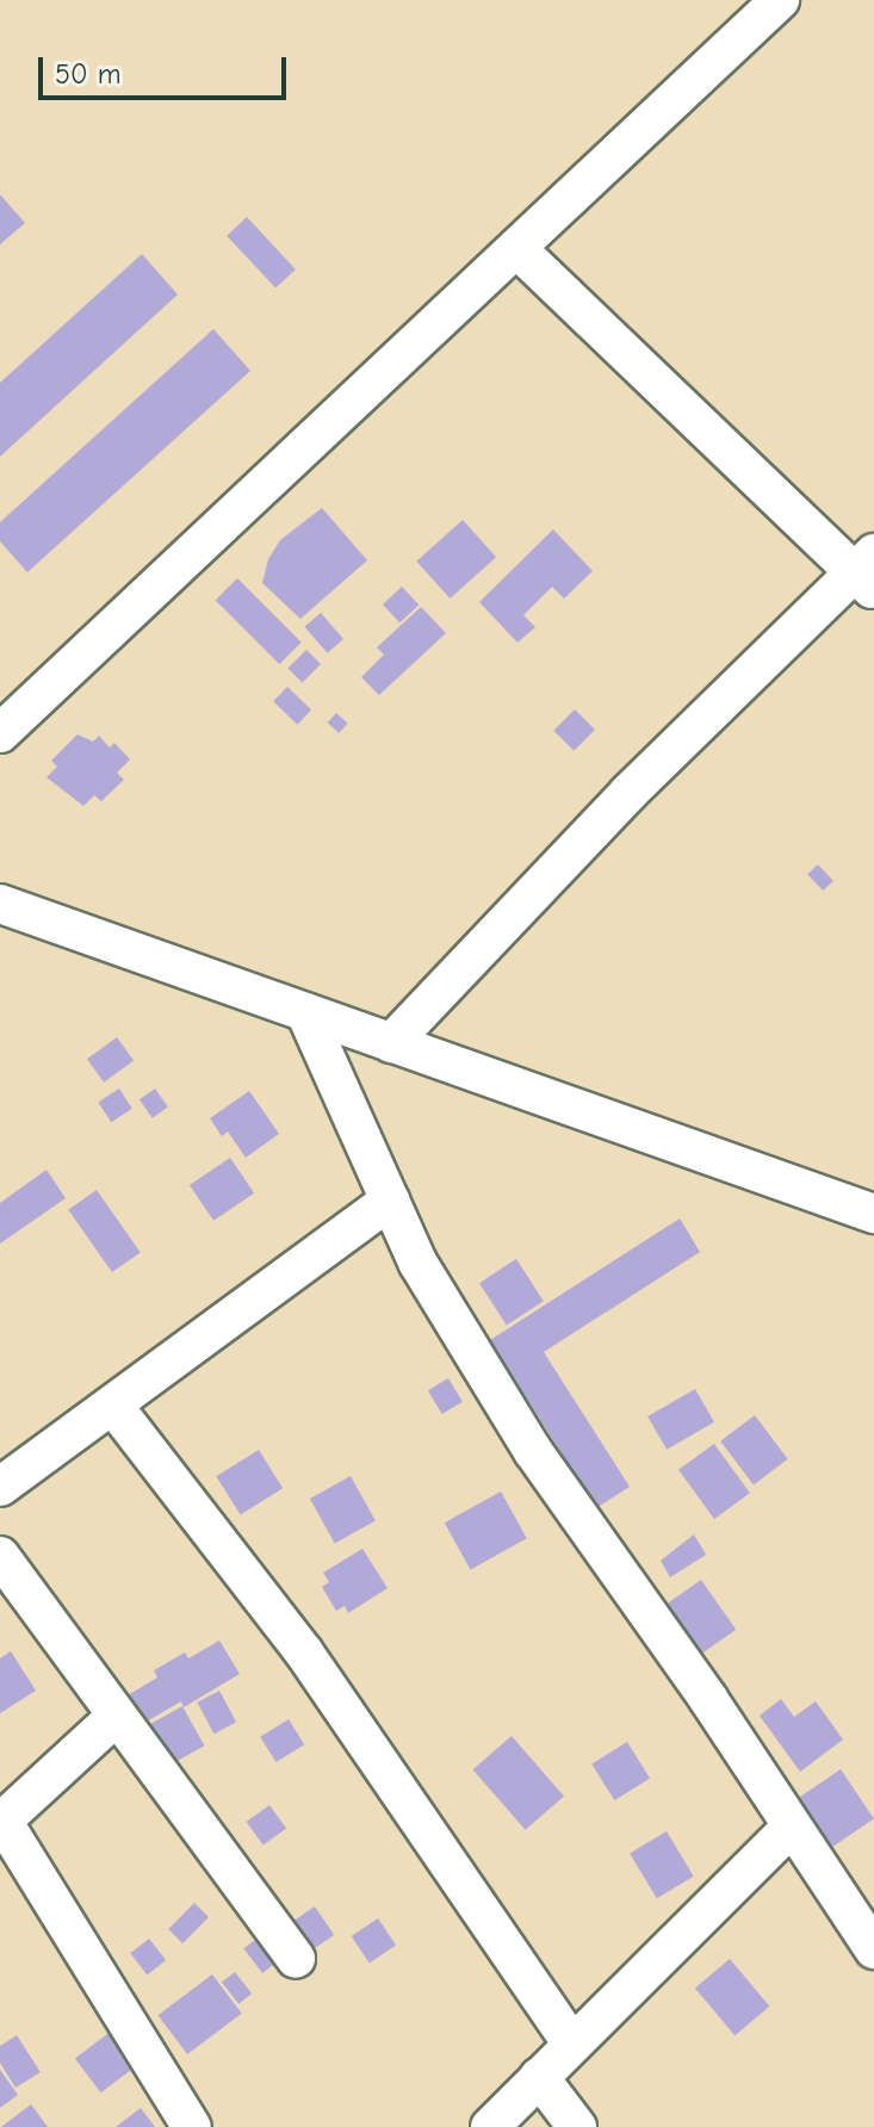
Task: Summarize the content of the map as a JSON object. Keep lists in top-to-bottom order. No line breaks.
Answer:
{"scale_bar":"50 m"}
